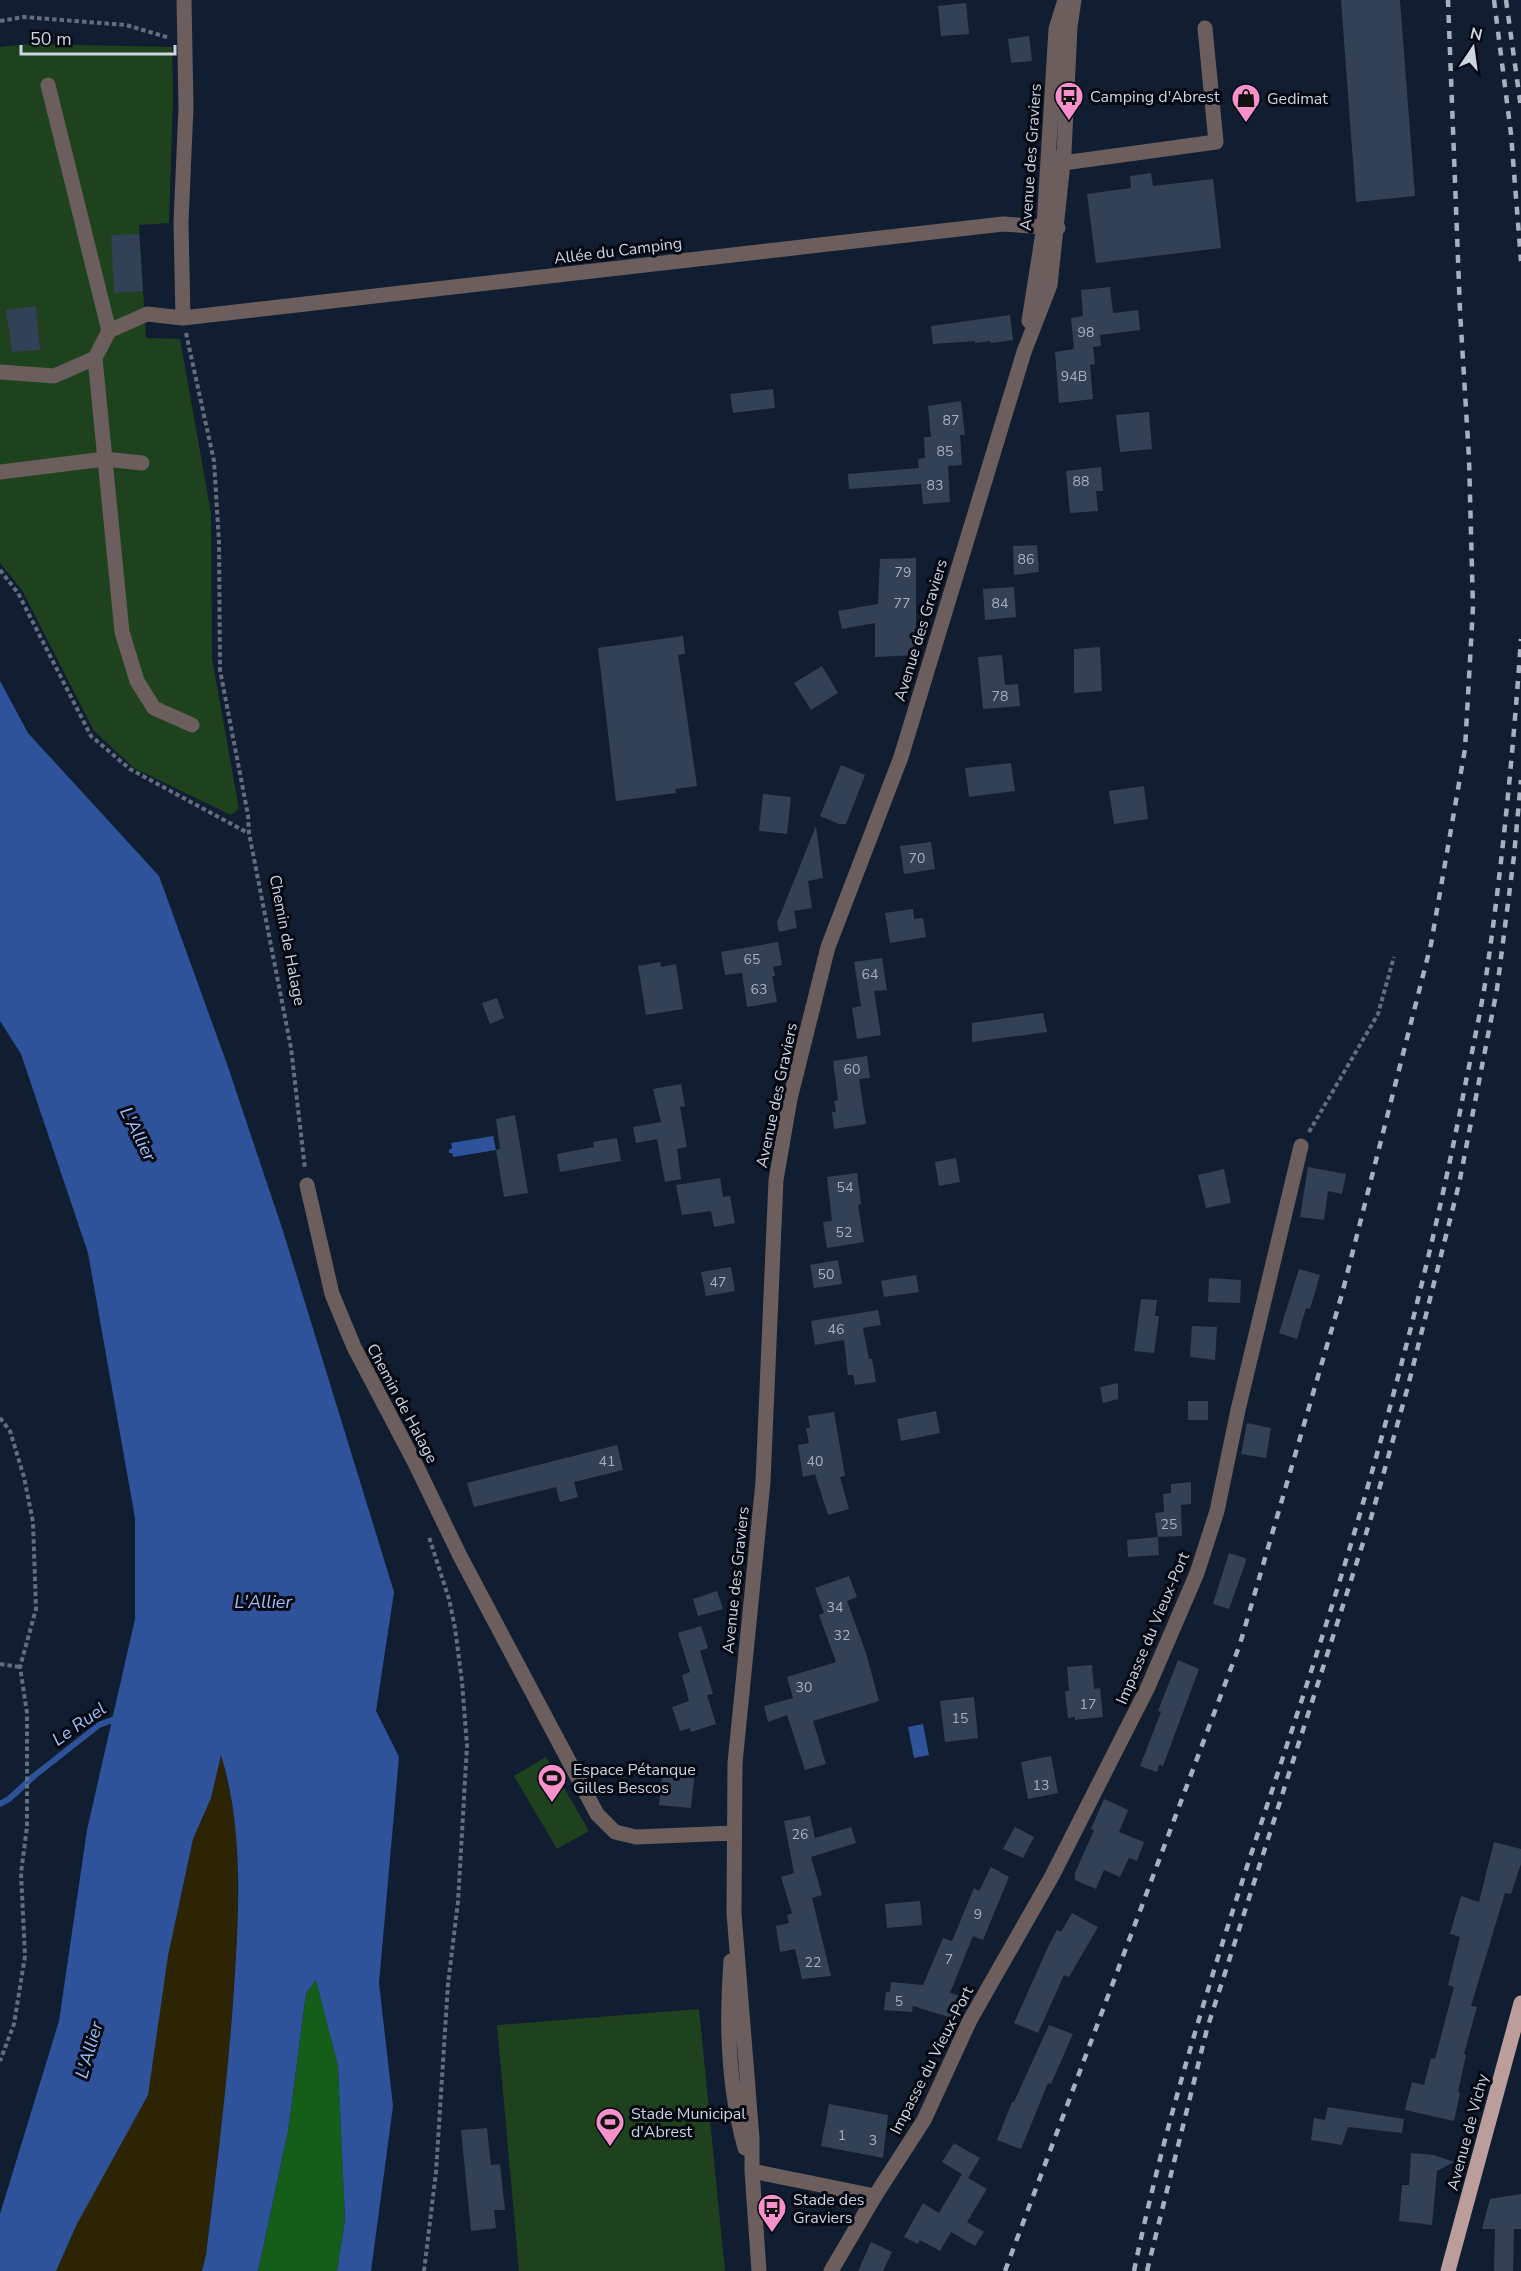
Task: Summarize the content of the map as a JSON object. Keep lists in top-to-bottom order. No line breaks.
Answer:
{"streets":{"main road":["Avenue de Vichy"],"street":["Avenue des Graviers","Allée du Camping","Chemin de Halage","Impasse du Vieux-Port"]},"crossings":[["Avenue des Graviers","Allée du Camping"],["Avenue des Graviers","Chemin de Halage"],["Allée du Camping","Chemin de Halage"]],"water":["L'Allier","Le Ruel"],"places":{"bus stop":["Camping d'Abrest","Stade des Graviers"],"shop":["Gedimat"],"sports":["Espace Pétanque Gilles Bescos","Stade Municipal d'Abrest"]},"house_numbers":["98","94B","87","85","88","83","86","79","77","84","78","70","65","64","63","60","54","52","50","47","46","41","40","25","34","32","30","17","15","13","26","9","7","22","5","1","3"],"scale_bar":"50 m","north":"top"}
